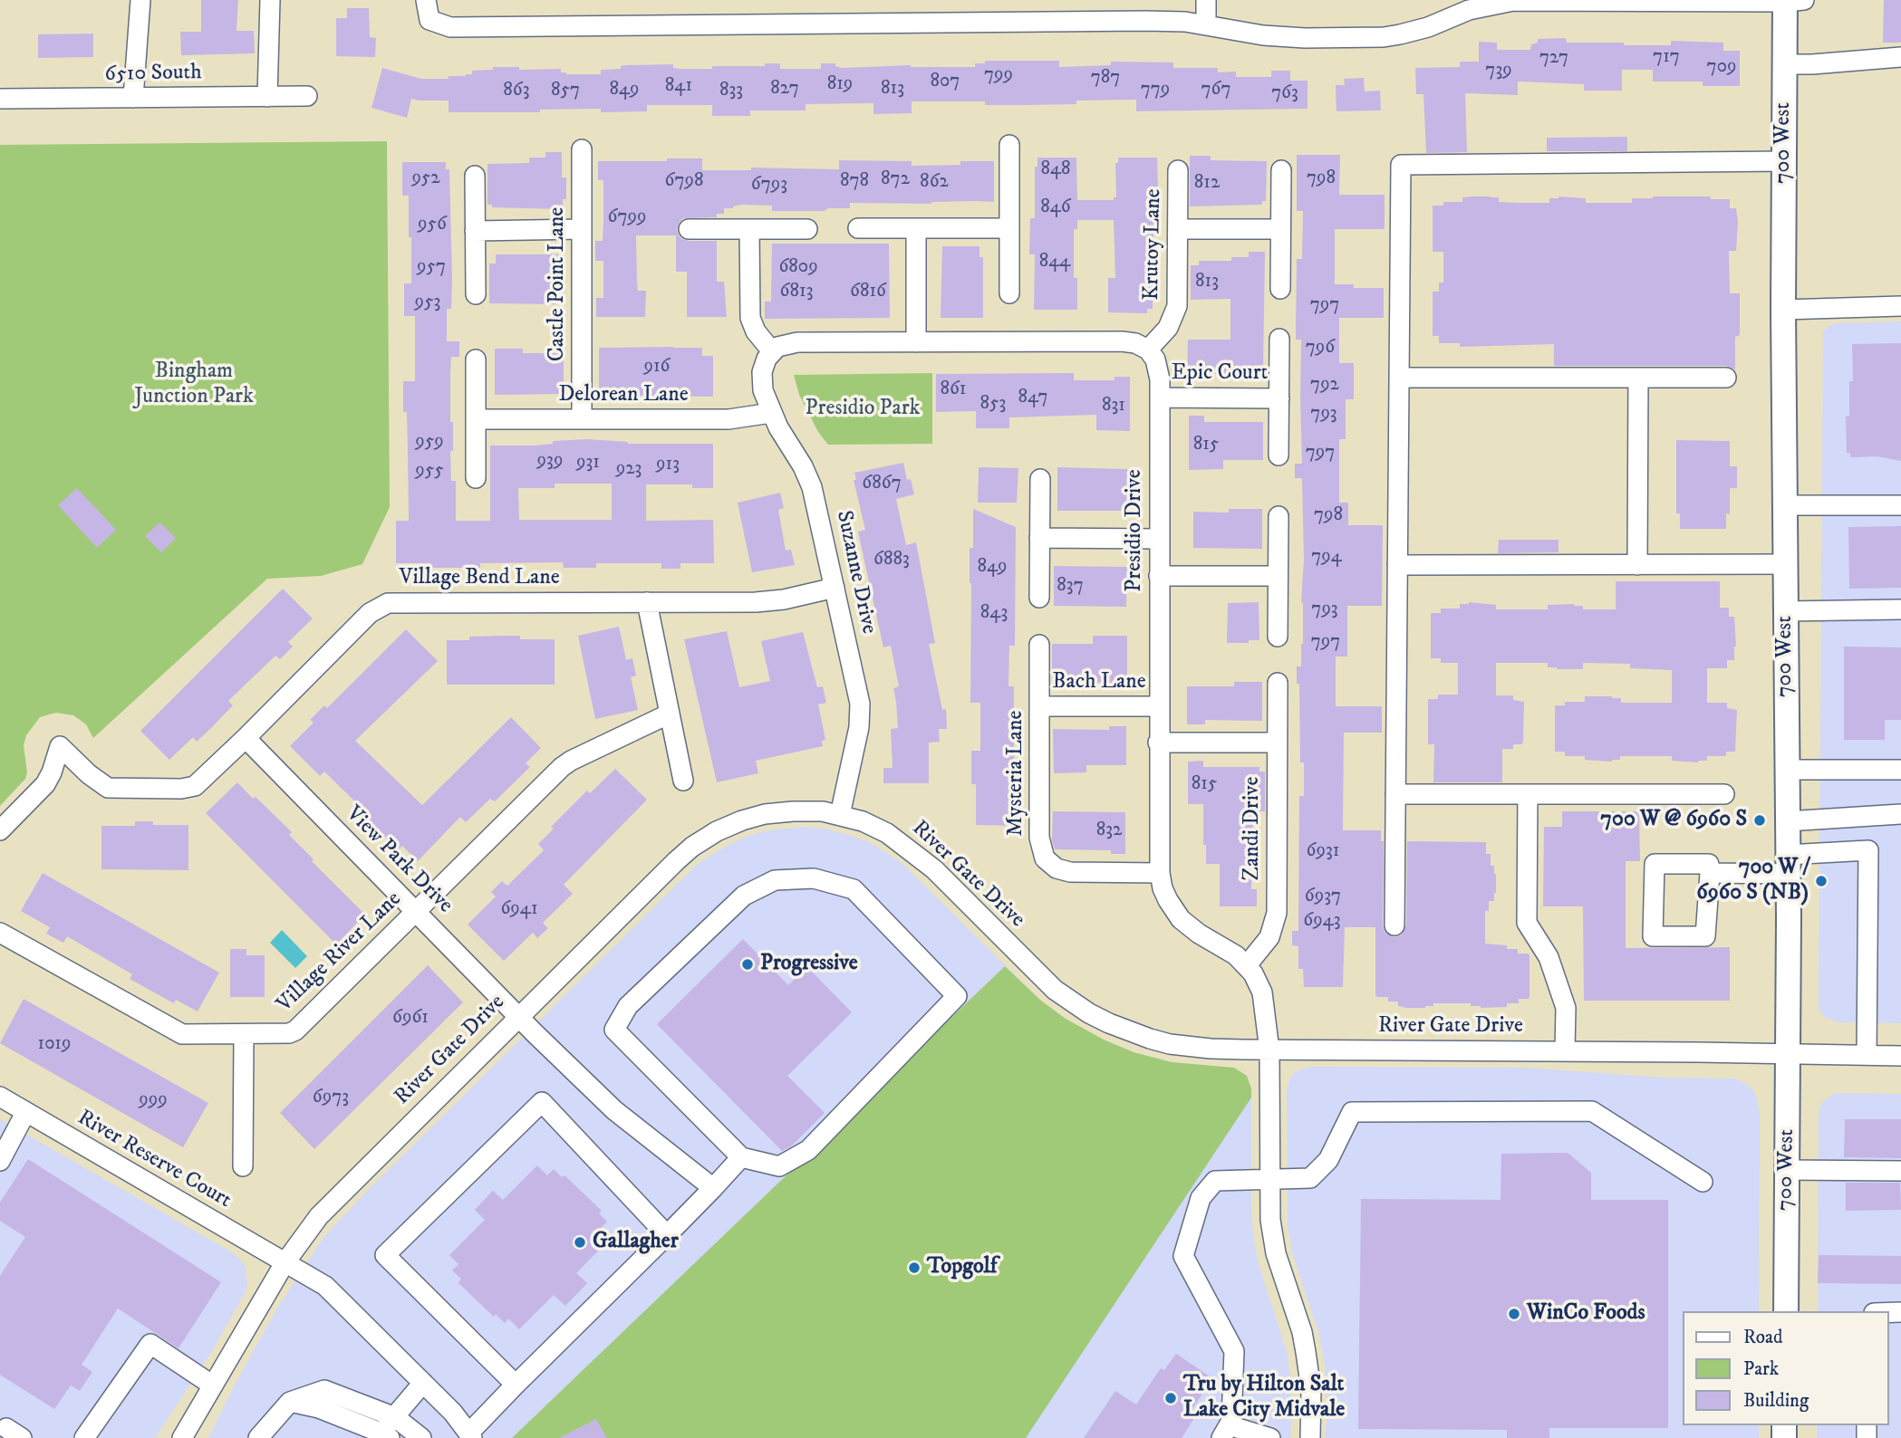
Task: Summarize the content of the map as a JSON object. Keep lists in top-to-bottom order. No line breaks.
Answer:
{"streets":{"main road":["700 West"],"street":["6510 South","Krutoy Lane","Castle Point Lane","Epic Court","Delorean Lane","Presidio Drive","Suzanne Drive","Village Bend Lane","Bach Lane","Mysteria Lane","Zandi Drive","View Park Drive","River Gate Drive","Village River Lane","River Reserve Court"]},"crossings":[["700 West","River Gate Drive"],["Krutoy Lane","Presidio Drive"],["Castle Point Lane","Delorean Lane"],["Epic Court","Presidio Drive"],["Delorean Lane","Suzanne Drive"],["Presidio Drive","Bach Lane"],["Presidio Drive","Mysteria Lane"],["Presidio Drive","Zandi Drive"],["Presidio Drive","River Gate Drive"],["Suzanne Drive","Village Bend Lane"],["Suzanne Drive","River Gate Drive"],["Village Bend Lane","View Park Drive"],["Bach Lane","Mysteria Lane"],["View Park Drive","River Gate Drive"],["View Park Drive","Village River Lane"],["River Gate Drive","River Reserve Court"]],"parks":["Bingham Junction Park","Presidio Park"],"places":["700 W @ 6960 S","700 W / 6960 S (NB)","Progressive","Gallagher","Topgolf","WinCo Foods","Tru by Hilton Salt Lake City Midvale"],"house_numbers":["717","727","709","739","799","787","807","819","841","827","813","849","779","767","863","857","833","763","848","952","798","872","6798","878","862","812","6793","846","6799","956","844","957","6809","813","6813","6816","953","797","796","916","792","861","847","853","831","793","959","815","797","939","931","913","923","955","6867","798","794","6883","849","837","793","843","797","815","832","6931","6937","6941","6943","6961","1019","6973","999"],"legend":["Road","Park","Building"]}
